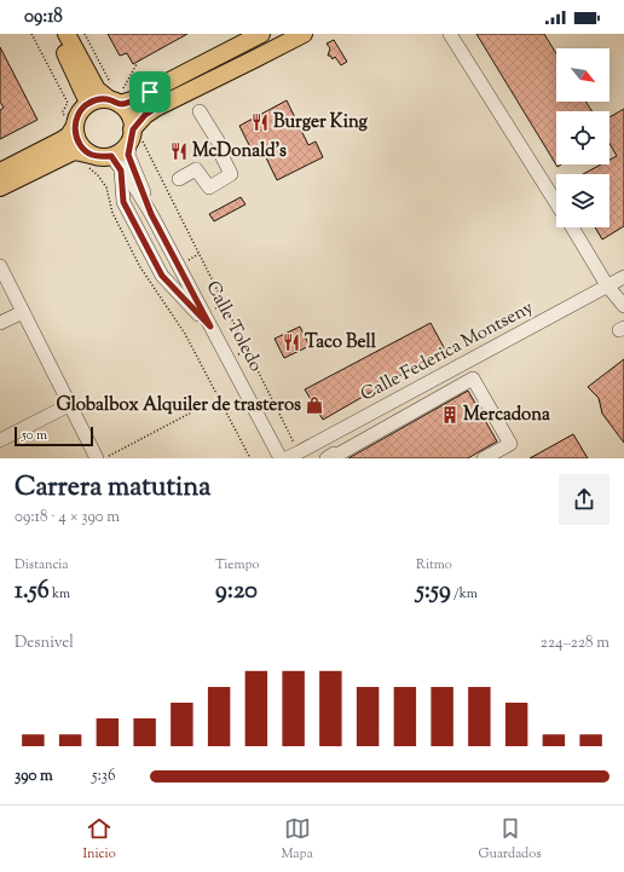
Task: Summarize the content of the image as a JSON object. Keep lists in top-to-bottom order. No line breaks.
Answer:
{"streets":{"street":["Calle Toledo","Calle Federica Montseny"]},"places":{"restaurant":["Burger King","McDonald's","Taco Bell"],"shop":["Globalbox Alquiler de trasteros"],"building":["Mercadona"]},"scale_bar":"50 m","north":"bottom right","page":{"status":"09:18","scale":"50 m","heading":["Carrera matutina","09:18 · 4 × 390 m"],"stats":[["Distancia","1.56 km"],["Tiempo","9:20"],["Ritmo","5:59 /km"]],"chart":["Desnivel","224–228 m"],"list":[{"name":"390 m","note":"5:36"}],"tabs":["Inicio","Mapa","Guardados"]}}
